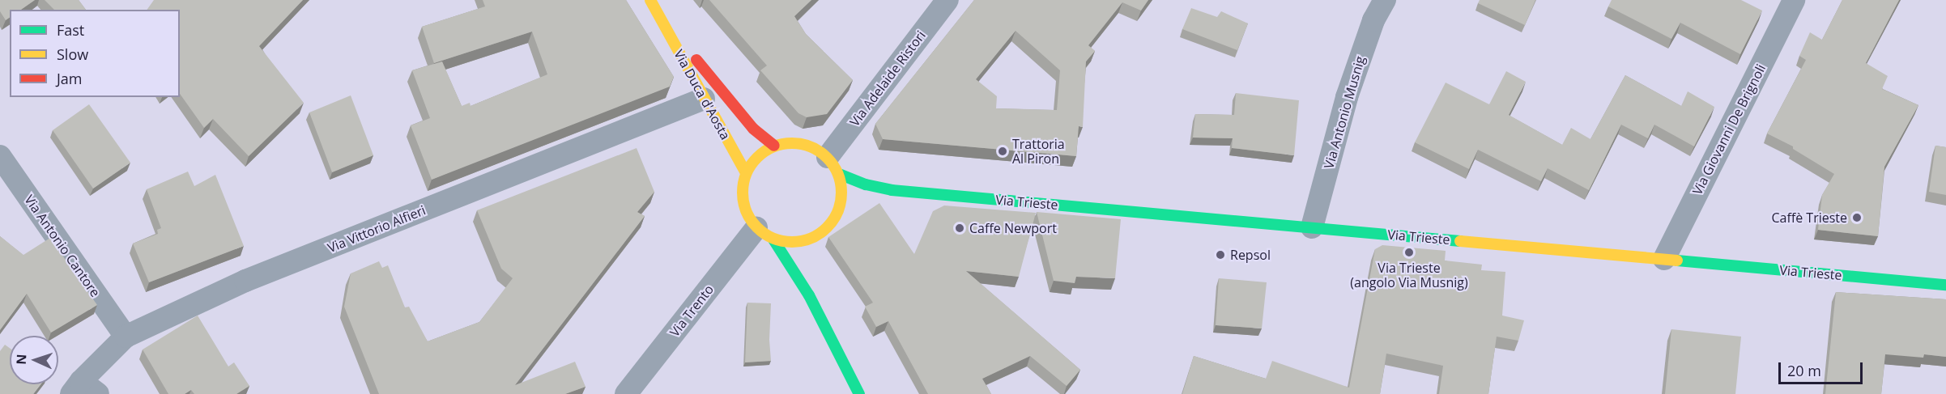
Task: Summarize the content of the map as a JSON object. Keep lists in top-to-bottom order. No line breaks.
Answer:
{"streets":{"main road":["Via Duca d'Aosta","Via Trieste"],"street":["Via Adelaide Ristori","Via Antonio Musnig","Via Giovanni De Brignoli","Via Vittorio Alfieri","Via Antonio Cantore","Via Trento"]},"crossings":[["Via Adelaide Ristori","Via Duca d'Aosta"],["Via Adelaide Ristori","Via Trieste"],["Via Adelaide Ristori","Via Trento"],["Via Duca d'Aosta","Via Trieste"],["Via Duca d'Aosta","Via Vittorio Alfieri"],["Via Duca d'Aosta","Via Trento"],["Via Antonio Musnig","Via Trieste"],["Via Giovanni De Brignoli","Via Trieste"],["Via Trieste","Via Trento"],["Via Vittorio Alfieri","Via Antonio Cantore"]],"places":["Trattoria Al Piron","Caffè Trieste","Caffe Newport","Via Trieste (angolo Via Musnig)","Repsol"],"legend":["Fast","Slow","Jam"],"scale_bar":"20 m","north":"left"}
